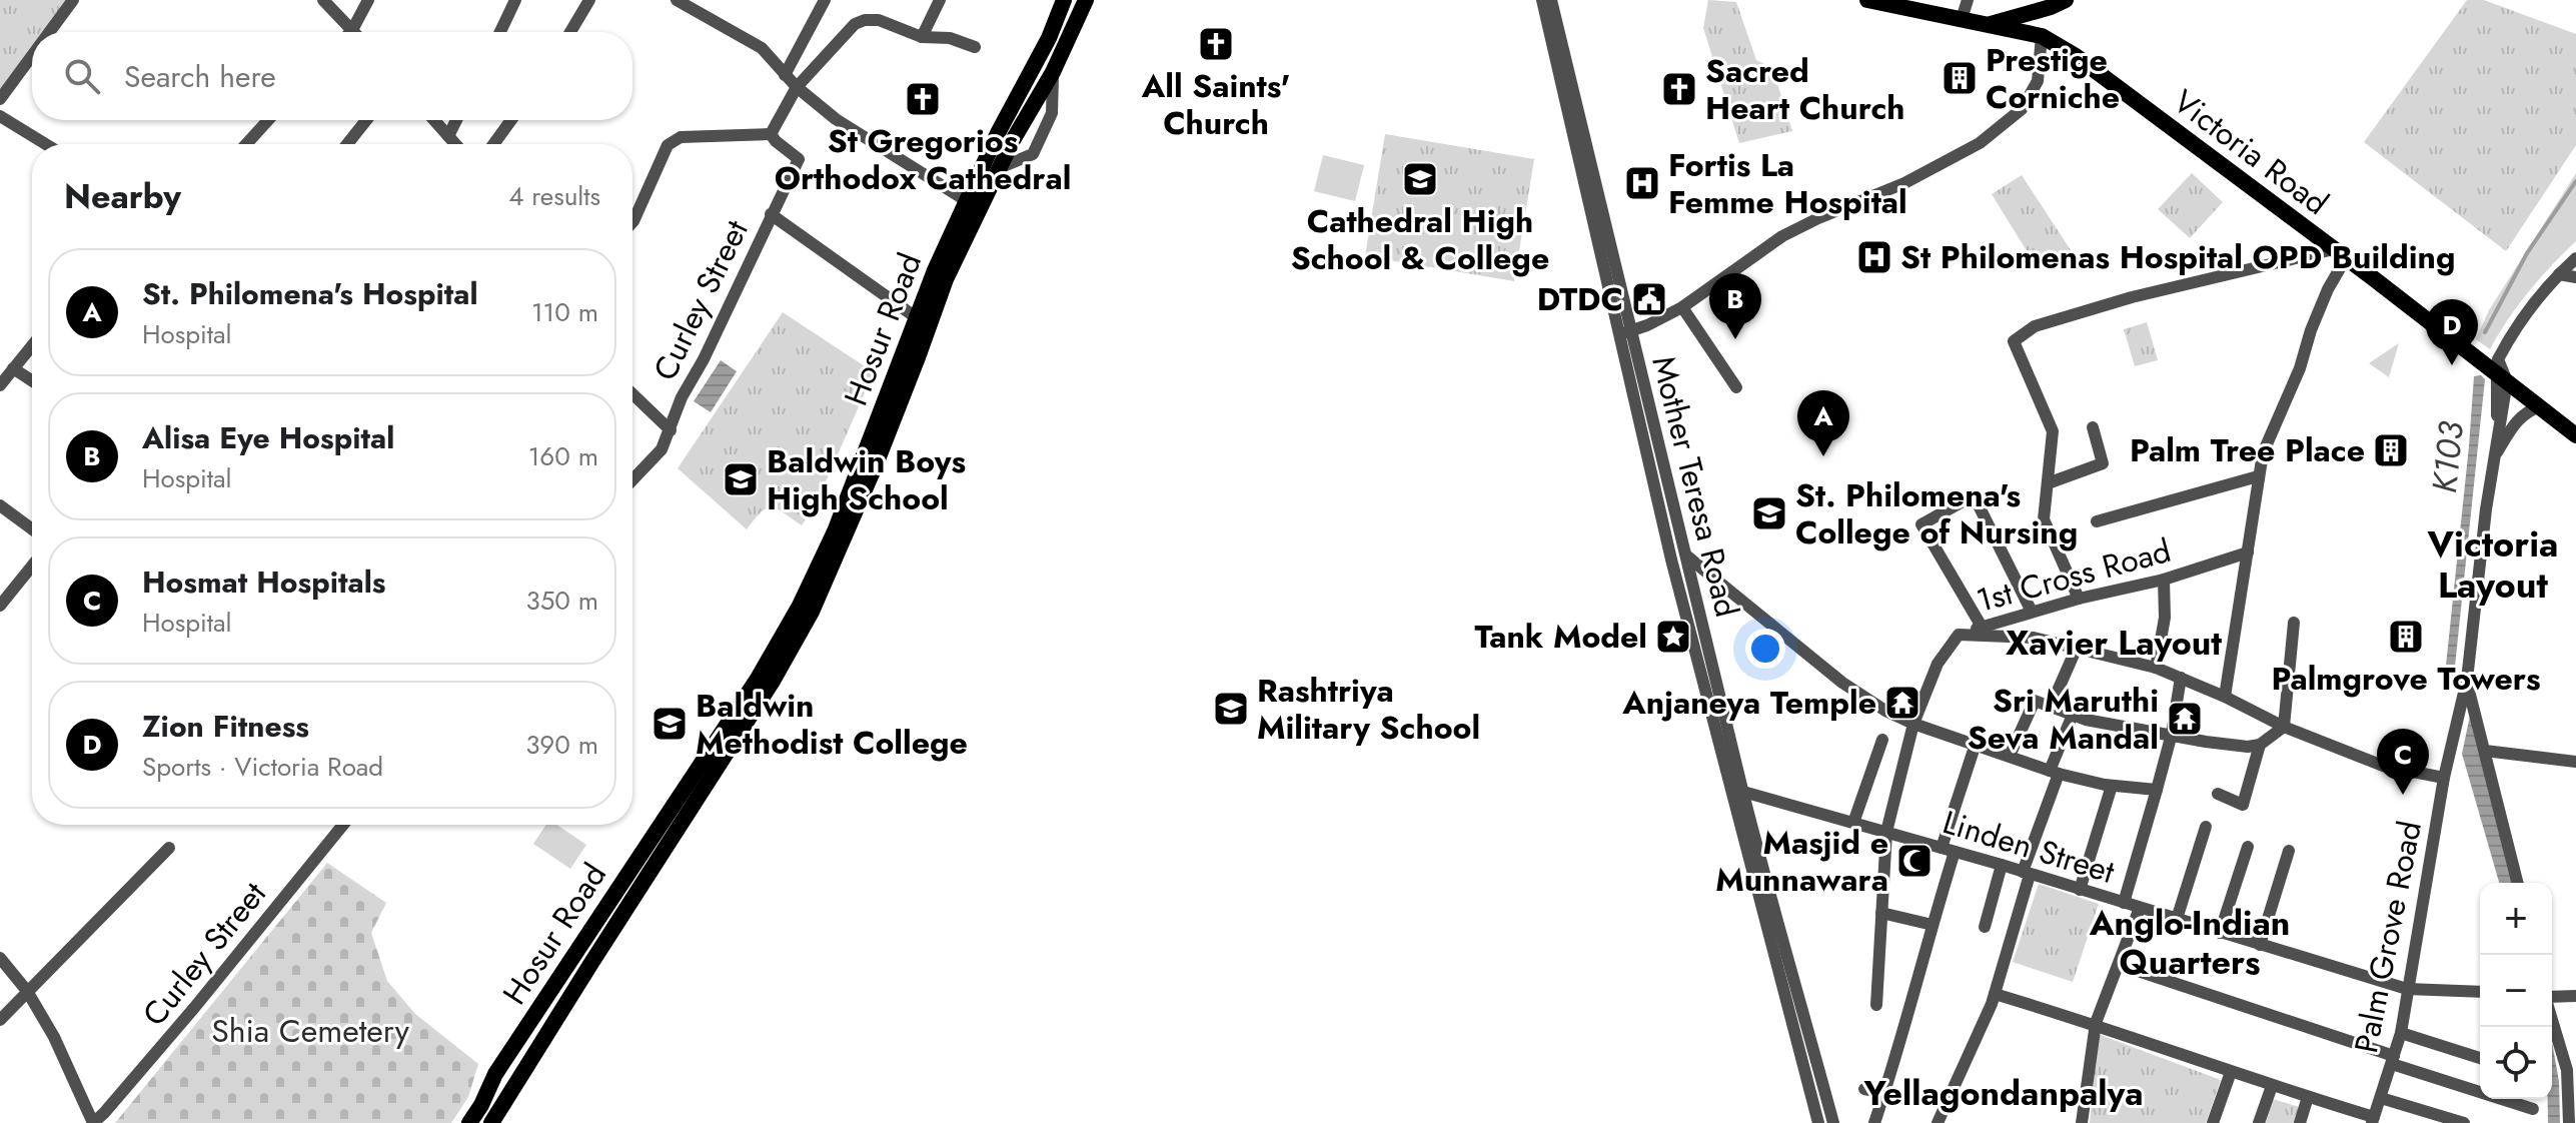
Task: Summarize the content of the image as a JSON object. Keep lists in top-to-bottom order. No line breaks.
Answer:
{"streets":{"main road":["Victoria Road","Hosur Road"],"street":["Curley Street","Mother Teresa Road","1st Cross Road","Linden Street","Palm Grove Road"]},"crossings":[["Victoria Road","Palm Grove Road"],["Mother Teresa Road","Linden Street"],["Linden Street","Palm Grove Road"]],"districts":["Victoria Layout","Xavier Layout","Anglo-Indian Quarters","Yellagondanpalya"],"water":["K103"],"parks":["Shia Cemetery"],"places":{"church":["All Saints' Church","Sacred Heart Church","St Gregorios Orthodox Cathedral"],"building":["Prestige Corniche","Palm Tree Place","Palmgrove Towers"],"school or university":["Cathedral High School & College","Baldwin Boys High School","St. Philomena's College of Nursing","Rashtriya Military School","Baldwin Methodist College"],"hospital":["Fortis La Femme Hospital","St Philomenas Hospital OPD Building"],"public building":["DTDC"],"place":["Tank Model"],"temple":["Anjaneya Temple","Sri Maruthi Seva Mandal"],"mosque":["Masjid e Munnawara"]},"page":{"search":"Search here","heading":["Nearby","4 results"],"list":[{"mark":"A","name":"St. Philomena's Hospital","note":"Hospital","value":"110 m"},{"mark":"B","name":"Alisa Eye Hospital","note":"Hospital","value":"160 m"},{"mark":"C","name":"Hosmat Hospitals","note":"Hospital","value":"350 m"},{"mark":"D","name":"Zion Fitness","note":"Sports · Victoria Road","value":"390 m"}],"pins":["B","D","A","C"],"map_buttons":["+","−"]}}
